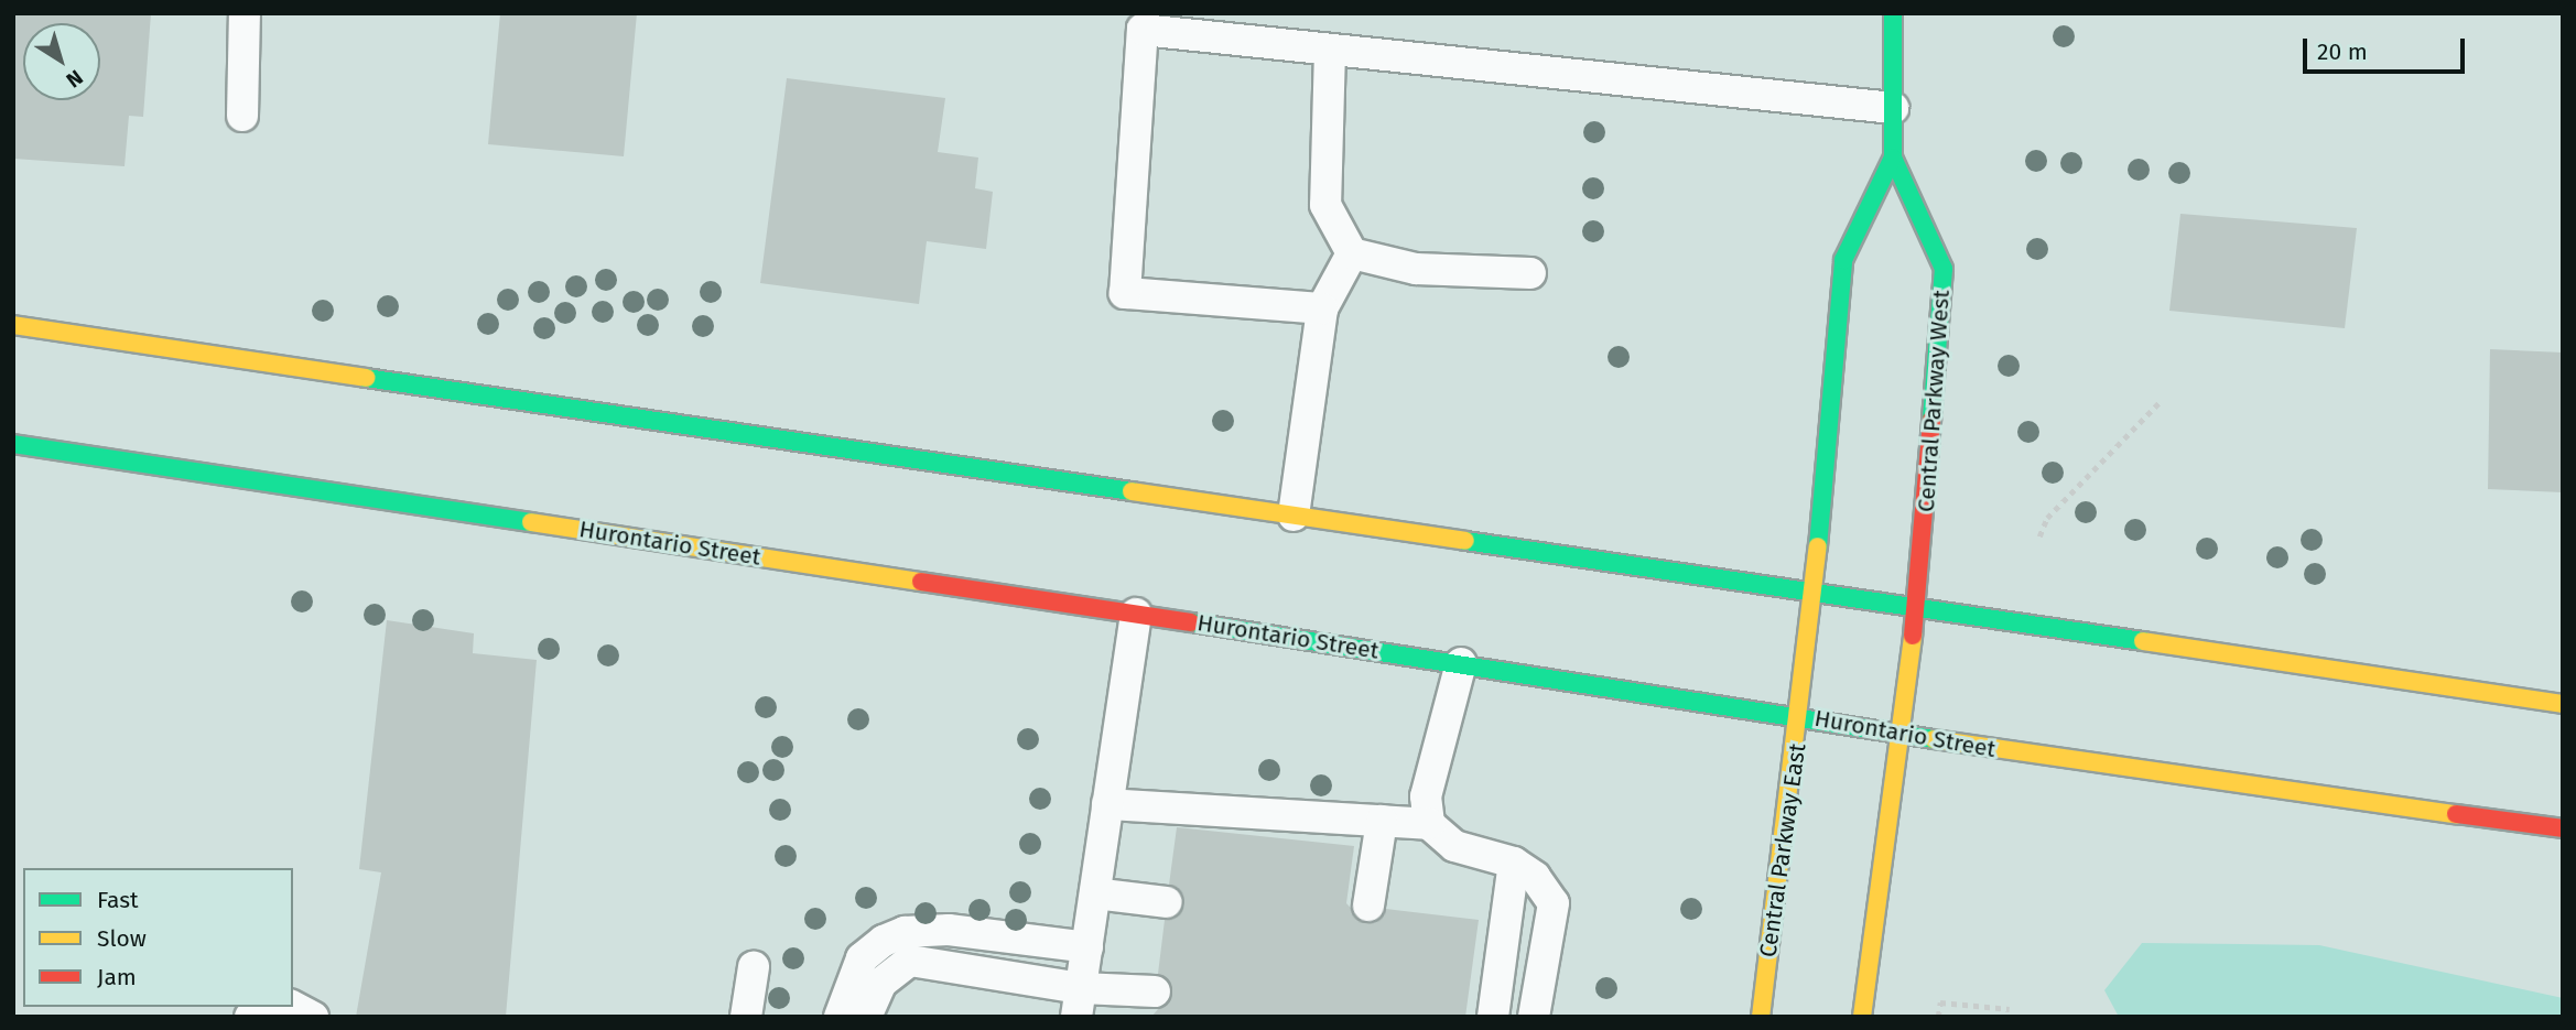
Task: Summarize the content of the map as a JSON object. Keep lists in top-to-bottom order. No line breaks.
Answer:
{"streets":{"main road":["Central Parkway West","Hurontario Street","Central Parkway East"]},"crossings":[["Central Parkway West","Central Parkway East"],["Hurontario Street","Central Parkway East"]],"legend":["Fast","Slow","Jam"],"scale_bar":"20 m","north":"bottom right"}
